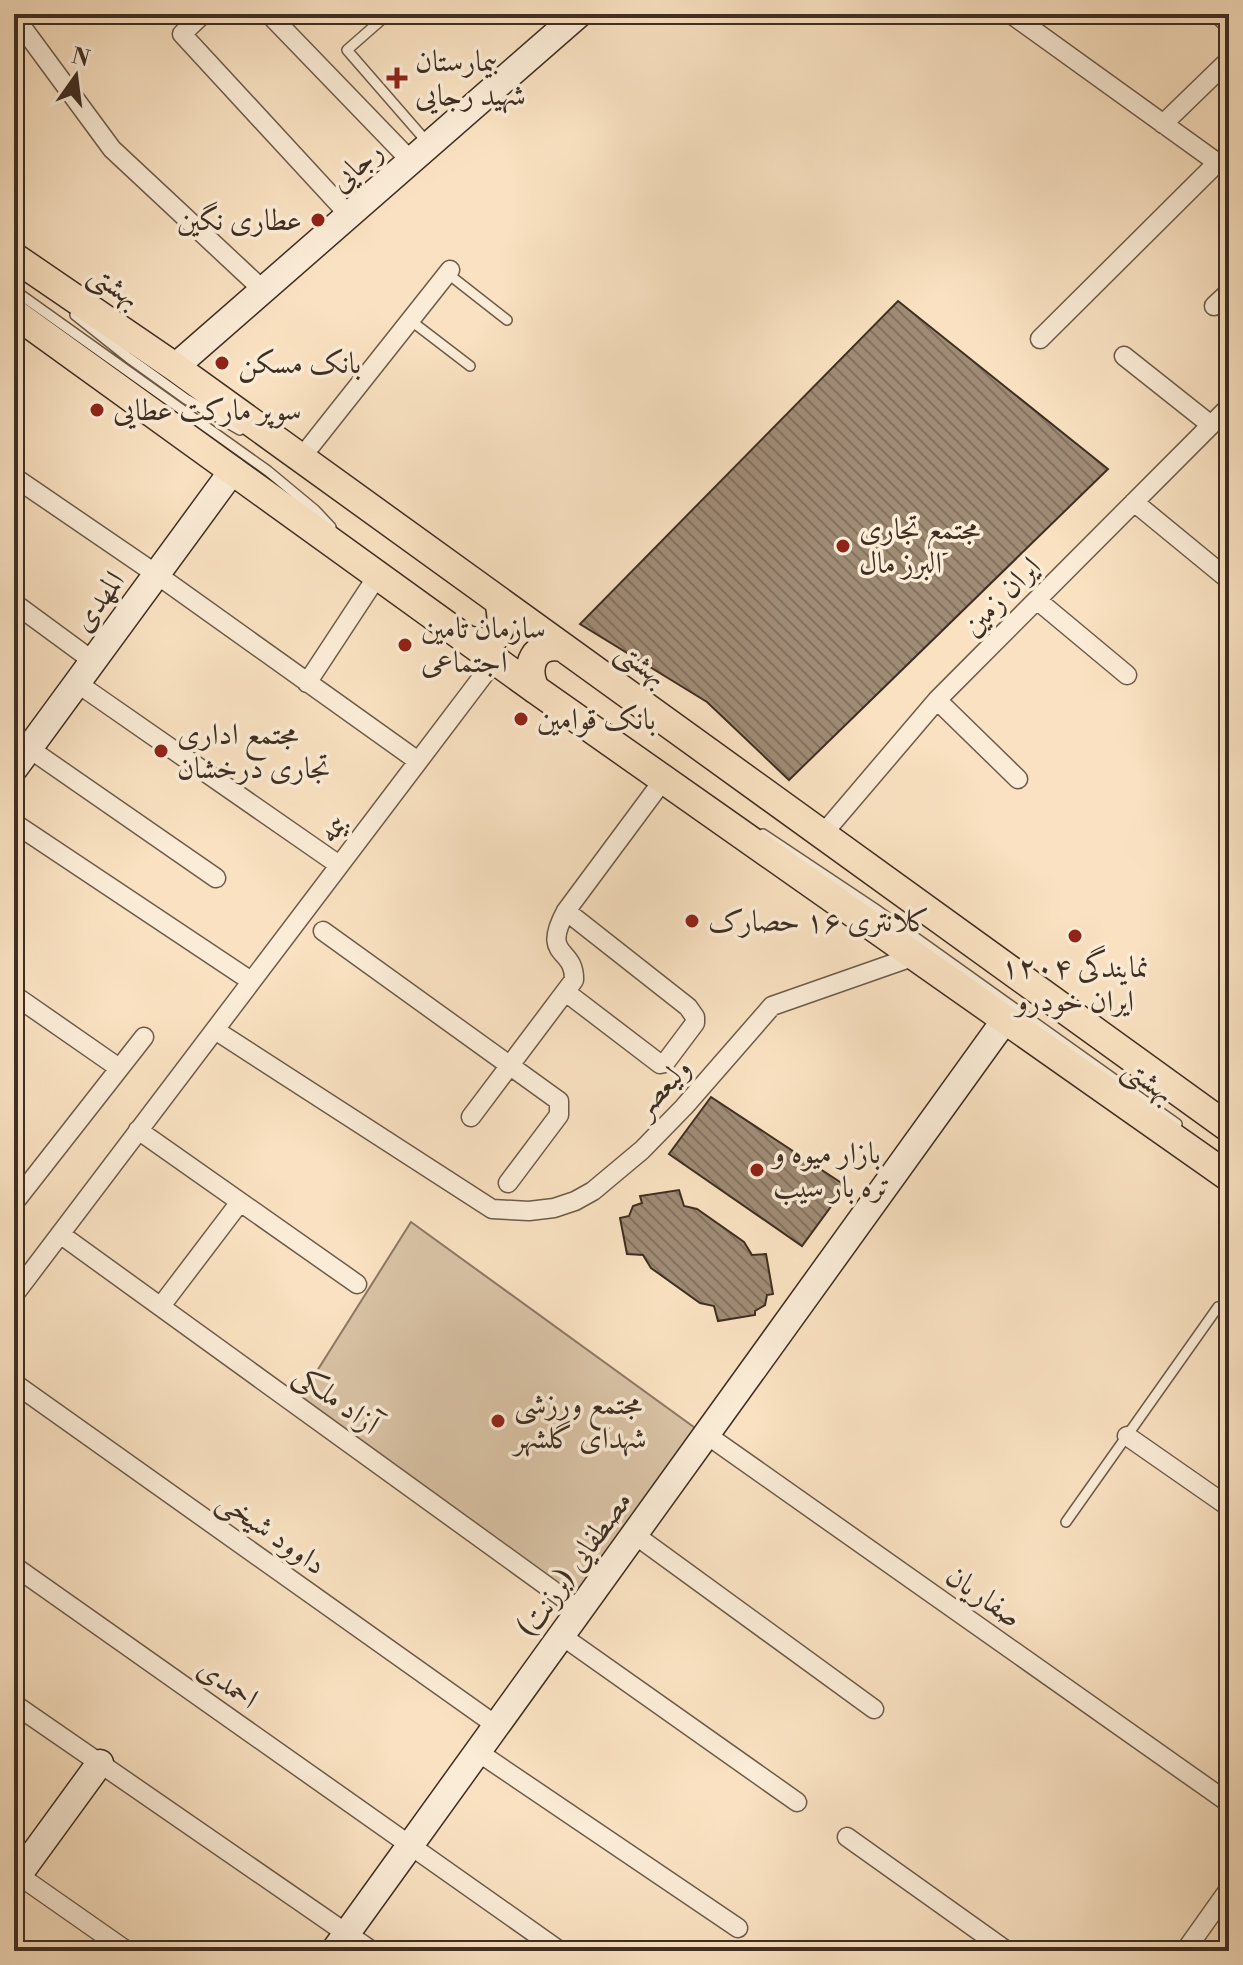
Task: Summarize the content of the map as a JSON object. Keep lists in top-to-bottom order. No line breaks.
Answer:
{"streets":{"main road":["بهشتی"],"street":["رجایی","ایران زمین","المهدی","بیمه","ولیعصر","آزاد ملکی","داوود شیخی","مصطفایی (برزنت)","صفاریان","احمدی"]},"crossings":[["رجایی","بهشتی"],["بهشتی","ایران زمین"],["بهشتی","المهدی"],["بهشتی","بیمه"],["بهشتی","ولیعصر"],["بهشتی","مصطفایی (برزنت)"],["بیمه","ولیعصر"],["بیمه","آزاد ملکی"],["آزاد ملکی","مصطفایی (برزنت)"],["داوود شیخی","مصطفایی (برزنت)"],["مصطفایی (برزنت)","صفاریان"],["مصطفایی (برزنت)","احمدی"]],"places":{"health":["بیمارستان شهید رجایی"],"other":["عطاری نگین","بانک مسکن","سوپر مارکت عطایی","مجتمع تجاری البرز مال","سازمان تامین اجتماعی","بانک قوامین","مجتمع اداری تجاری درخشان","کلانتری ۱۶ حصارک","۱۲۰۴ نمایندگی ایران خودرو","بازار میوه و تره بار سیب","مجتمع ورزشی شهدای گلشهر"]},"north":"top"}
